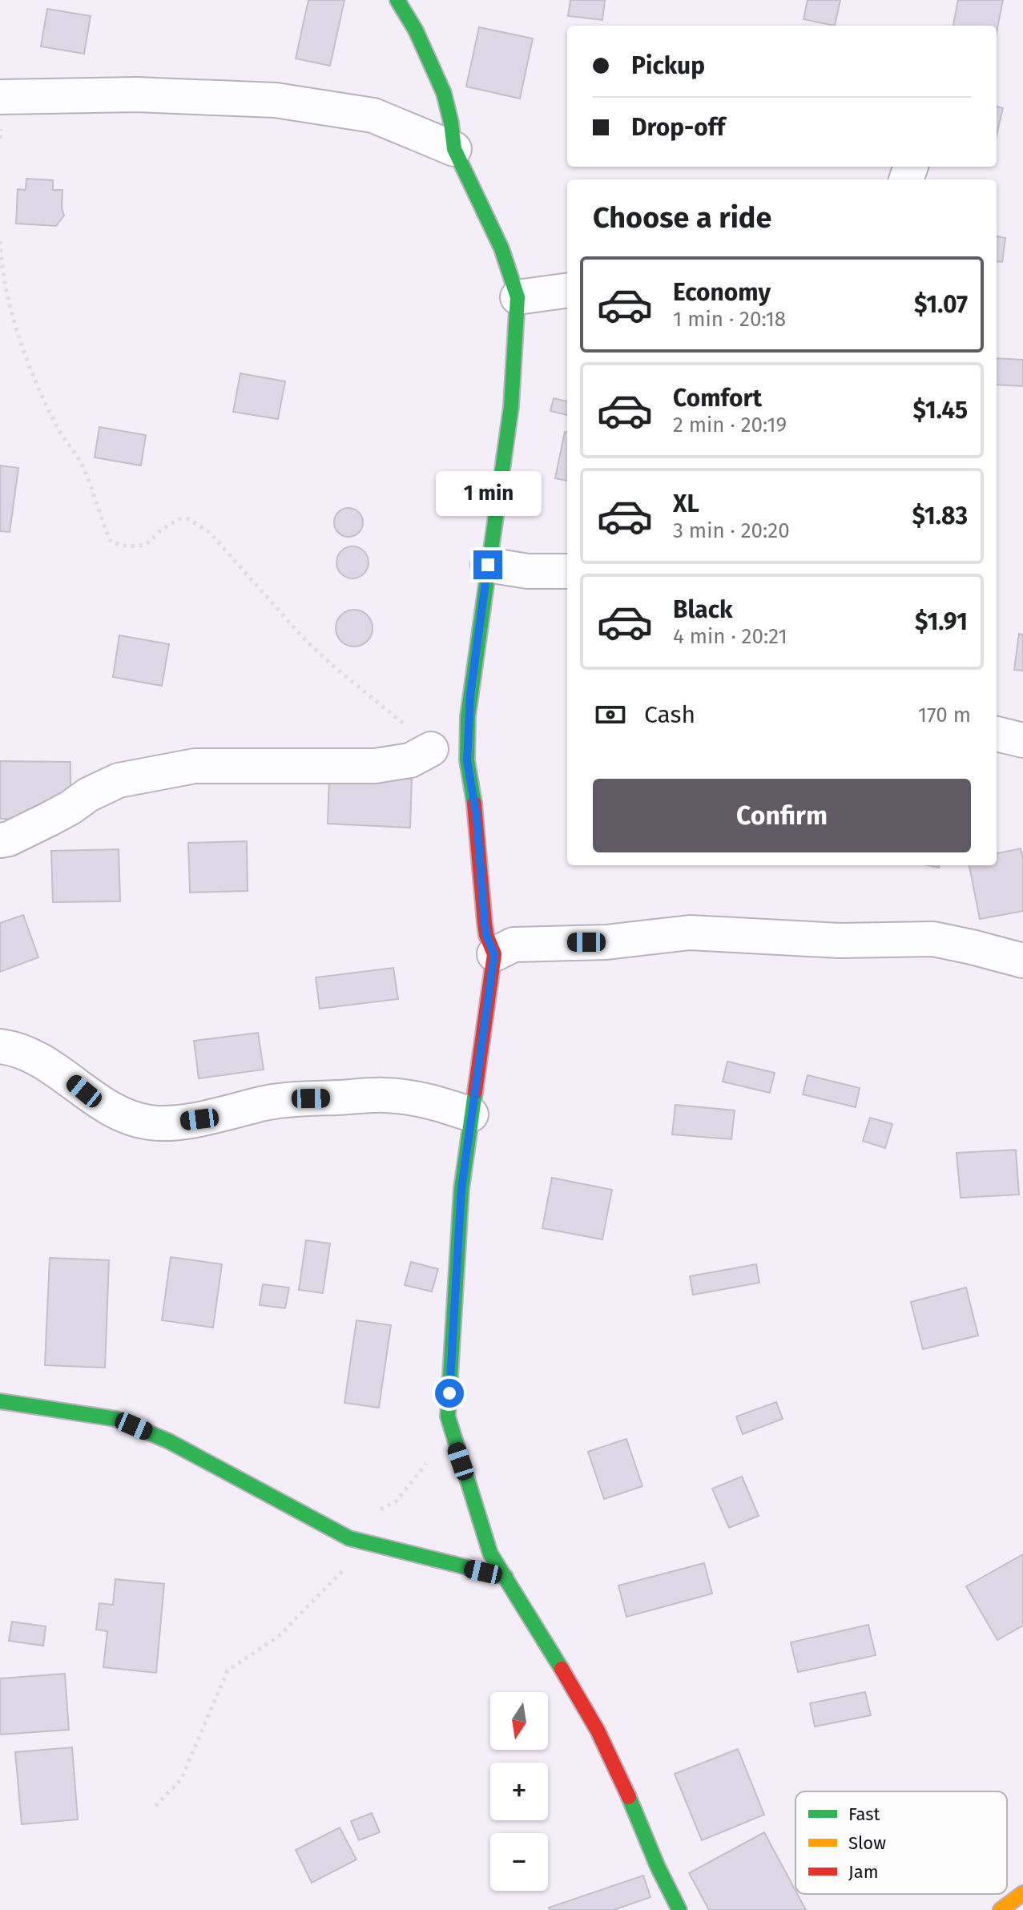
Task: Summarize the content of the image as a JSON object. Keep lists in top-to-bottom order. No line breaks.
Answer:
{"legend":["Fast","Slow","Jam"],"north":"bottom","page":{"banner":["Pickup","Drop-off"],"heading":"Choose a ride","list":[{"name":"Economy","note":"1 min · 20:18","value":"$1.07"},{"name":"Comfort","note":"2 min · 20:19","value":"$1.45"},{"name":"XL","note":"3 min · 20:20","value":"$1.83"},{"name":"Black","note":"4 min · 20:21","value":"$1.91"}],"bubble":"1 min","pay":["Cash","170 m"],"buttons":"Confirm","map_buttons":["+","−"]}}
